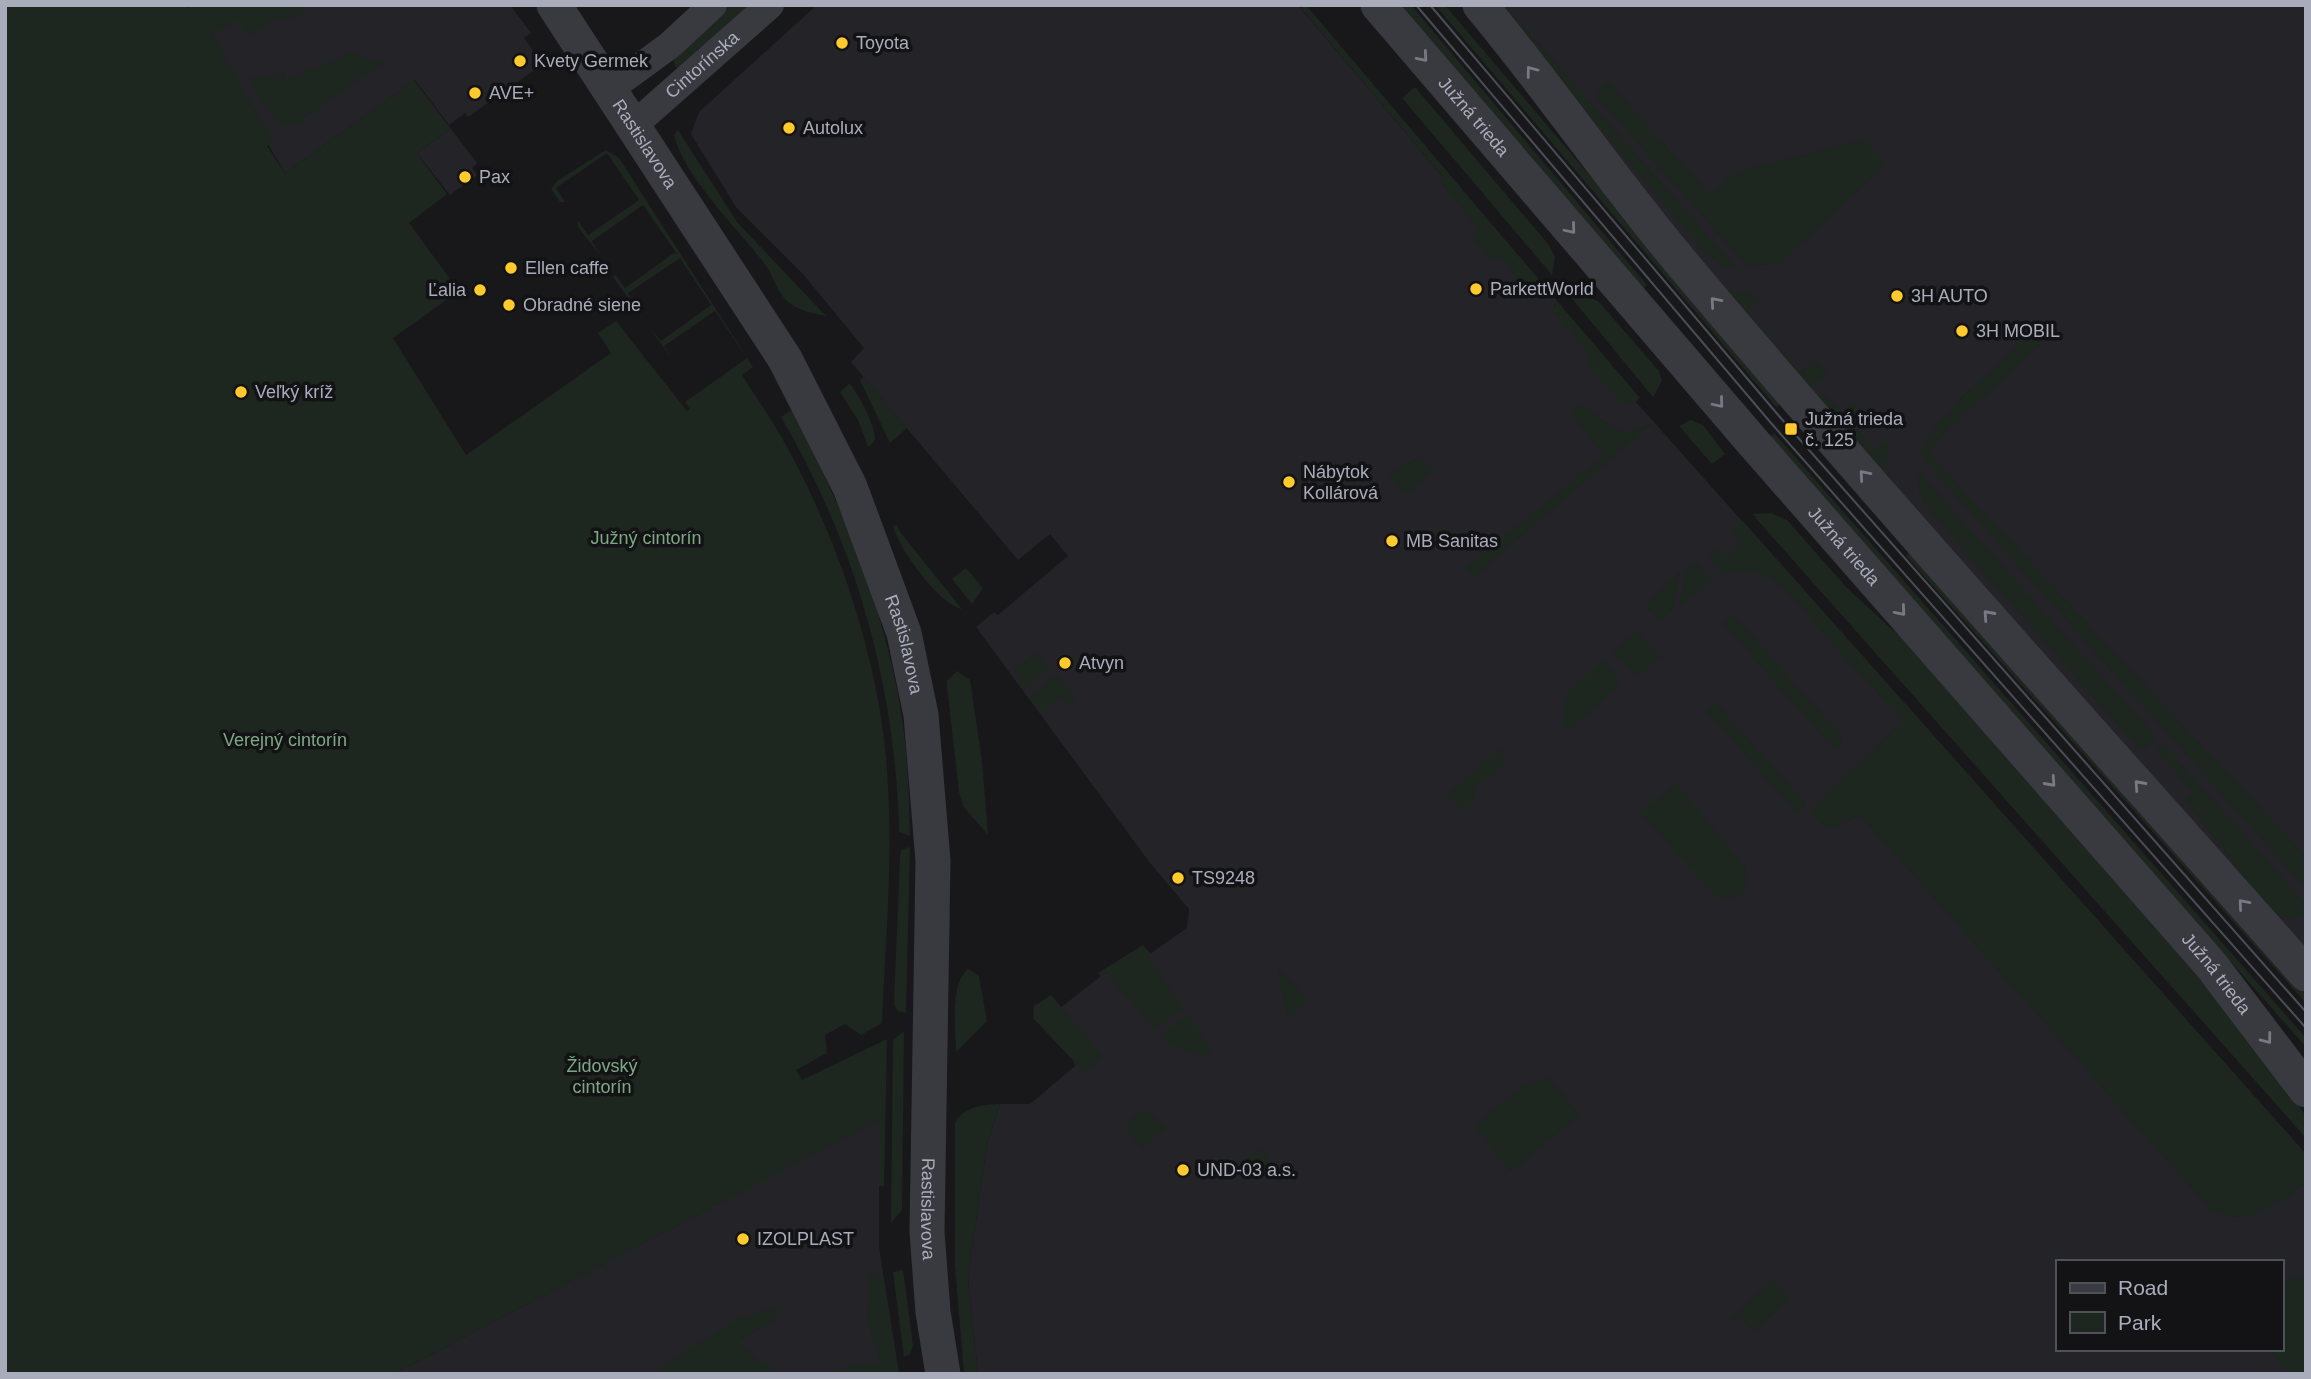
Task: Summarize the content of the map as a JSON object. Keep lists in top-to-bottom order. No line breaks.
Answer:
{"streets":{"street":["Cintorínska","Južná trieda","Rastislavova"]},"crossings":[["Cintorínska","Rastislavova"]],"parks":["Južný cintorín","Verejný cintorín","Židovský cintorín"],"places":{"other":["Toyota","Kvety Germek","AVE+","Autolux","Pax","Ellen caffe","ParkettWorld","Ľalia","3H AUTO","Obradné siene","3H MOBIL","Veľký kríž","Nábytok Kollárová","MB Sanitas","Atvyn","TS9248","UND-03 a.s.","IZOLPLAST"],"transit":["Južná trieda č. 125"]},"legend":["Road","Park"]}
